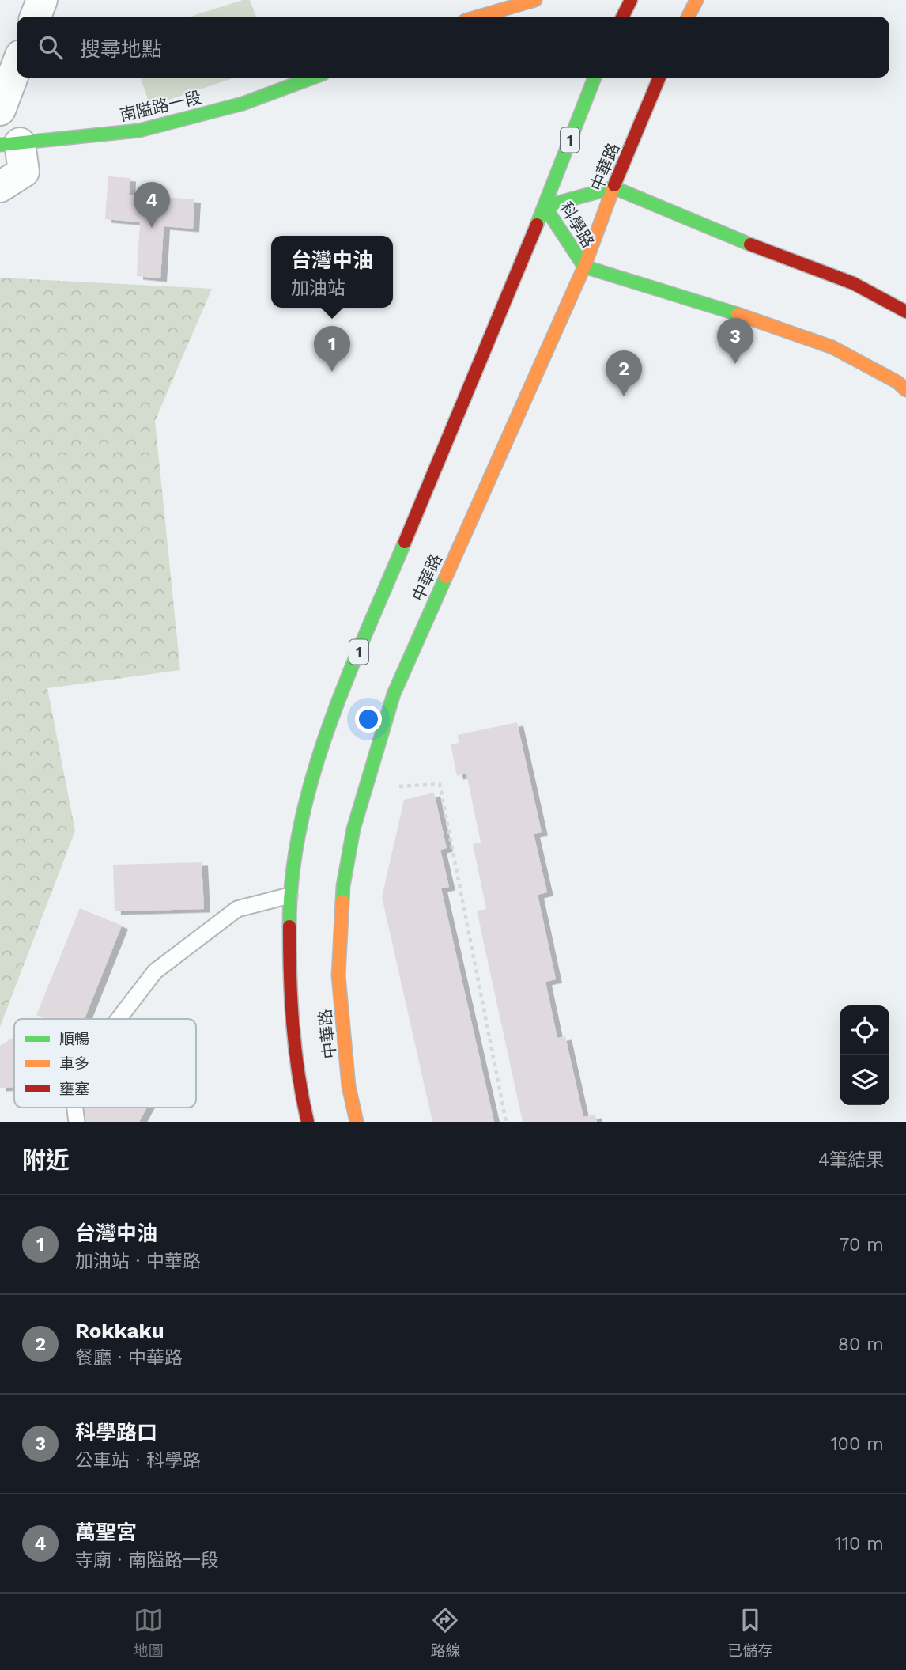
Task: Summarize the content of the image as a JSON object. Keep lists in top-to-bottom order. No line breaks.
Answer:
{"streets":{"main road":["南隘路一段","1","中華路","科學路"]},"crossings":[["中華路","科學路"]],"legend":["順暢","車多","壅塞"],"page":{"search":"搜尋地點","pins":["4","3","1","2"],"popup":["台灣中油","加油站"],"heading":["附近","4筆結果"],"list":[{"mark":"1","name":"台灣中油","note":"加油站 · 中華路","value":"70 m"},{"mark":"2","name":"Rokkaku","note":"餐廳 · 中華路","value":"80 m"},{"mark":"3","name":"科學路口","note":"公車站 · 科學路","value":"100 m"},{"mark":"4","name":"萬聖宮","note":"寺廟 · 南隘路一段","value":"110 m"}],"nav":["地圖","路線","已儲存"]}}
